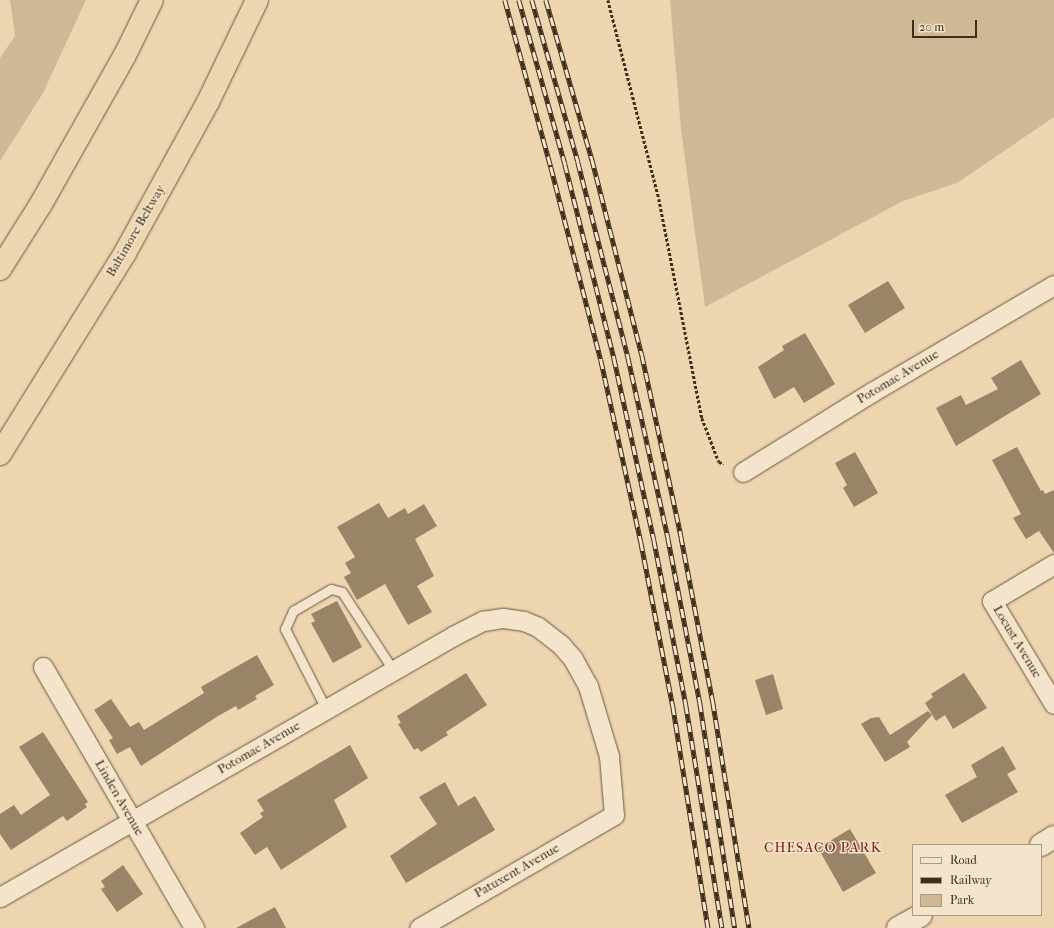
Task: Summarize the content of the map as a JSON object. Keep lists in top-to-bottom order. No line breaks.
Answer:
{"streets":{"highway":["Baltimore Beltway"],"street":["Potomac Avenue","Locust Avenue","Linden Avenue","Patuxent Avenue"]},"crossings":[["Potomac Avenue","Linden Avenue"],["Potomac Avenue","Patuxent Avenue"]],"districts":["CHESACO PARK"],"legend":["Road","Railway","Park"],"scale_bar":"20 m"}
